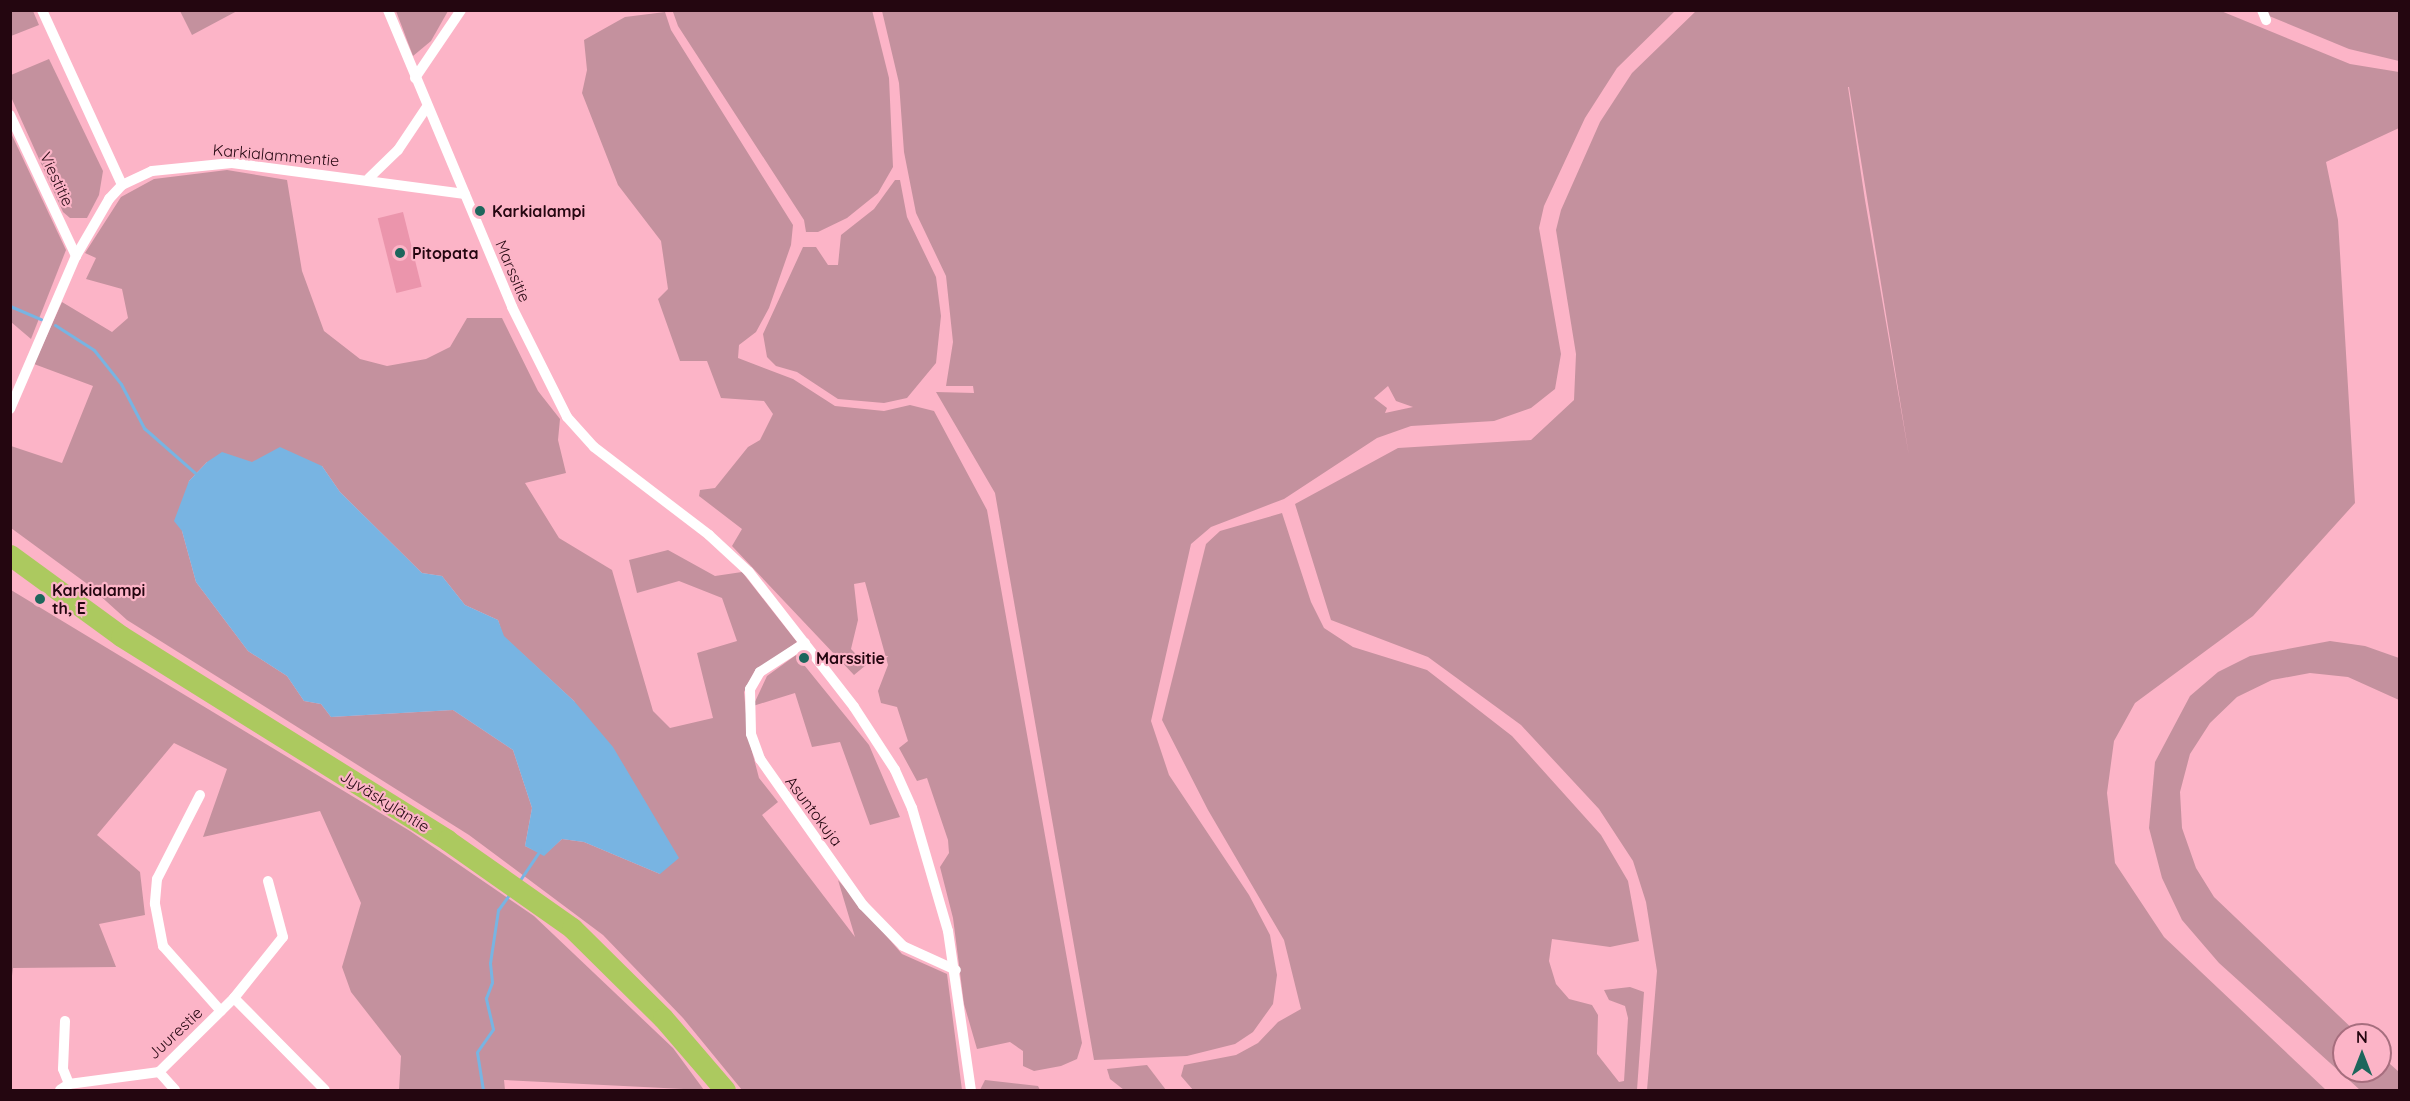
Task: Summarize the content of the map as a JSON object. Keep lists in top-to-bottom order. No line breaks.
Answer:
{"streets":{"highway":["Jyväskyläntie"],"street":["Karkialammentie","Viestitie","Marssitie","Asuntokuja","Juurestie"]},"crossings":[["Karkialammentie","Viestitie"],["Karkialammentie","Marssitie"],["Marssitie","Asuntokuja"]],"places":["Karkialampi","Pitopata","Karkialampi th, E","Marssitie"],"north":"top"}
